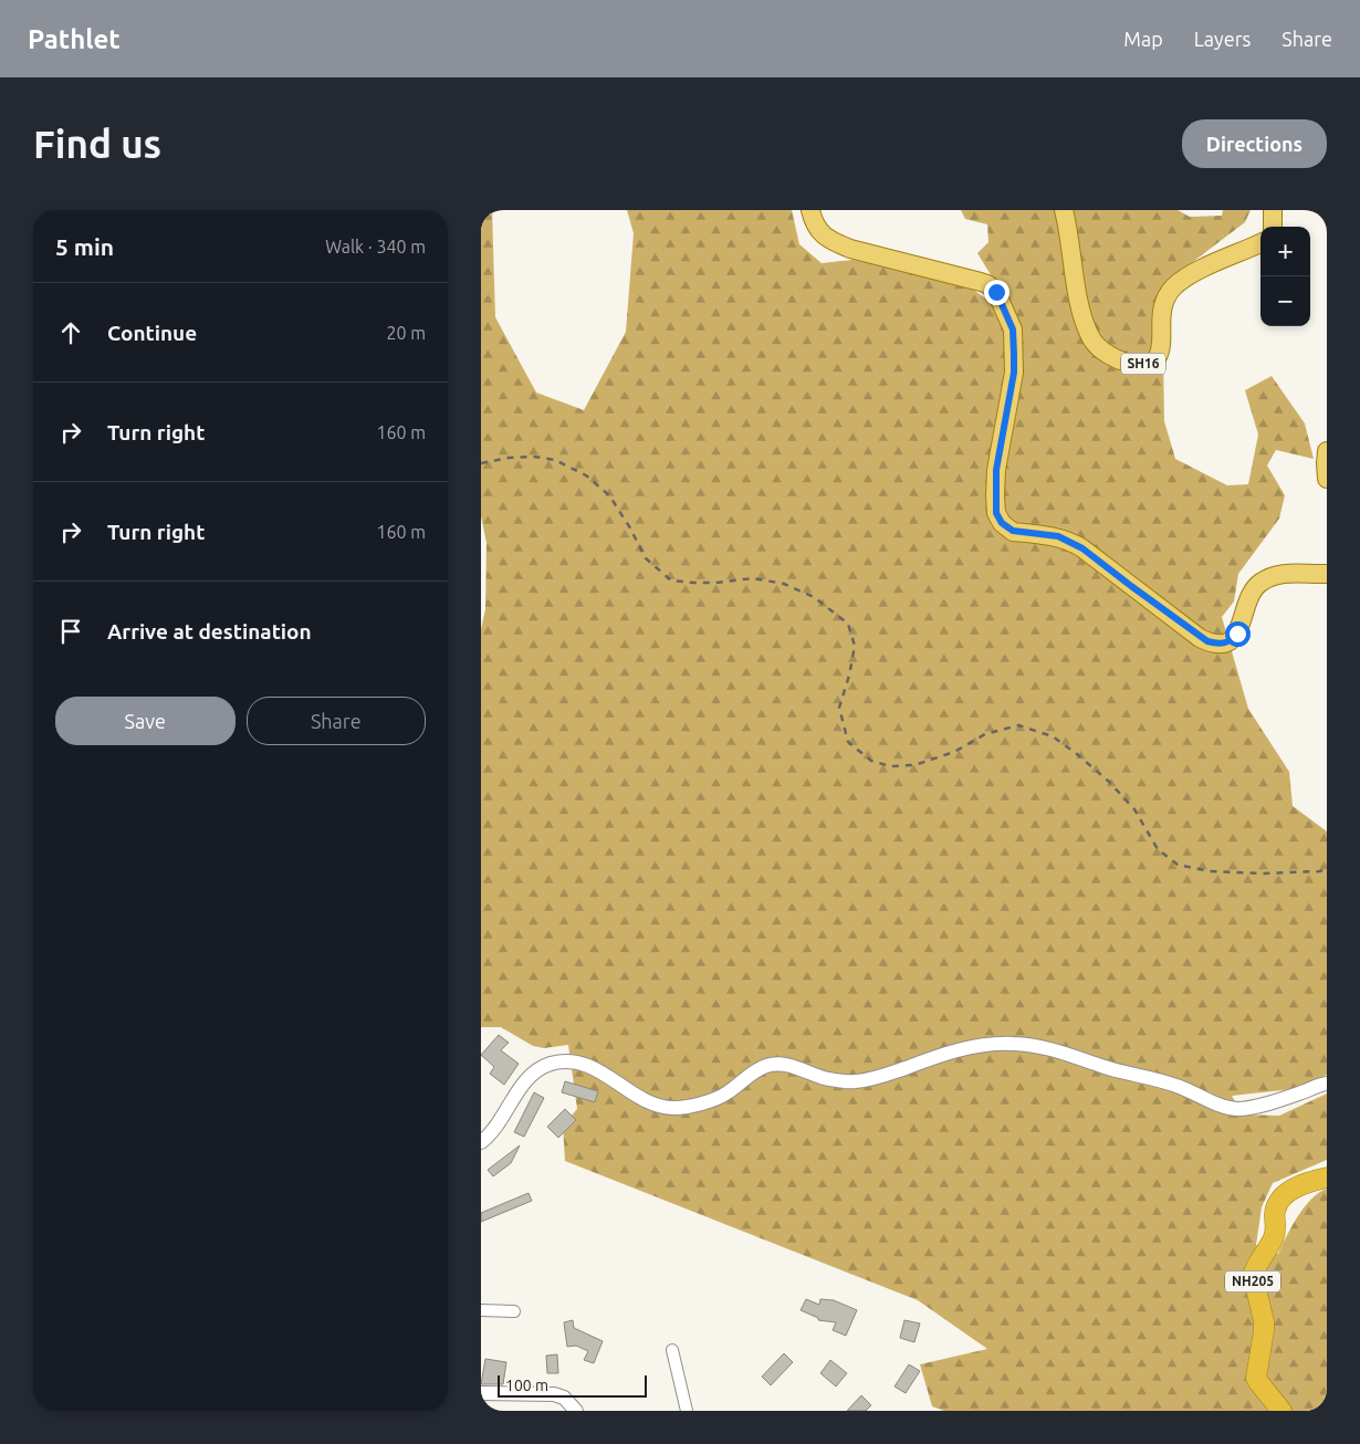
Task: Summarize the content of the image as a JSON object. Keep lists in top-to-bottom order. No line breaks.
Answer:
{"streets":{"highway":["NH205"],"main road":["SH16"]},"scale_bar":"100 m","page":{"header":"Pathlet","nav":["Map","Layers","Share"],"buttons":["Directions",["Save","Share"]],"title":"Find us","heading":["5 min","Walk · 340 m"],"map_buttons":["+","−"],"list":[["Continue","20 m"],["Turn right","160 m"],["Turn right","160 m"],"Arrive at destination"],"scale":"100 m"}}
